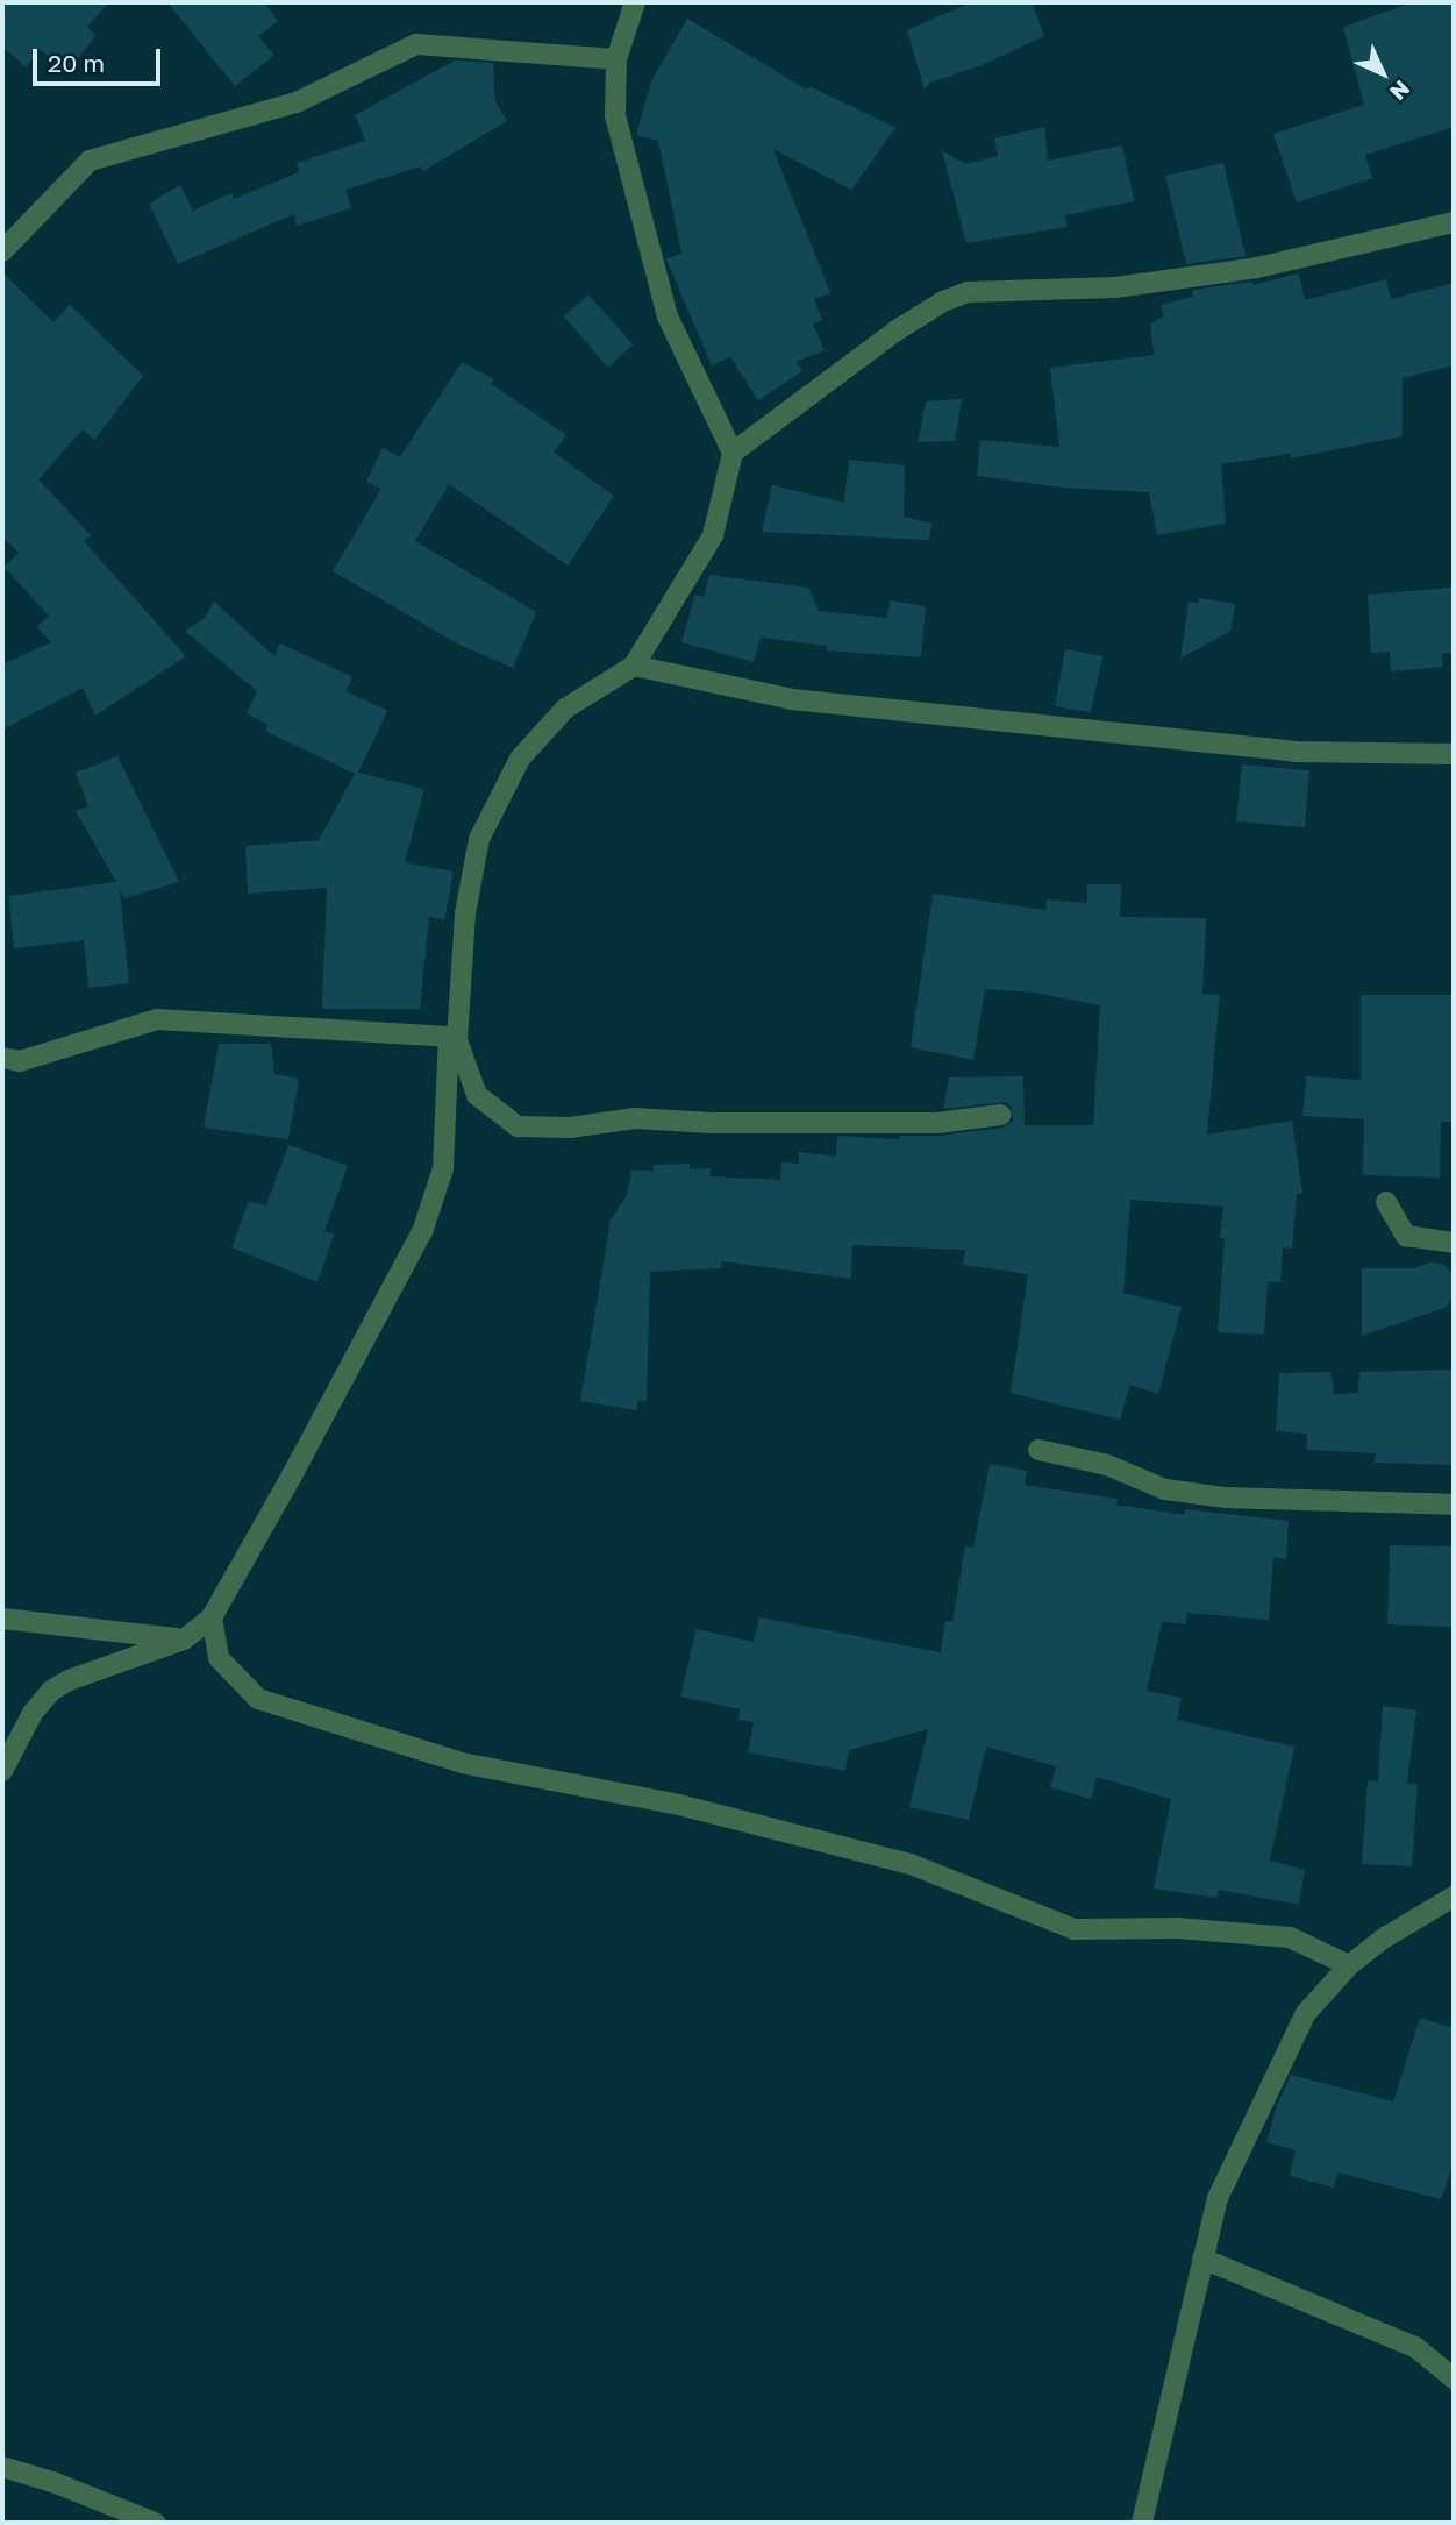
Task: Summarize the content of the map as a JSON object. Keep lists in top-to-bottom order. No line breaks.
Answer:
{"scale_bar":"20 m","north":"bottom right"}
